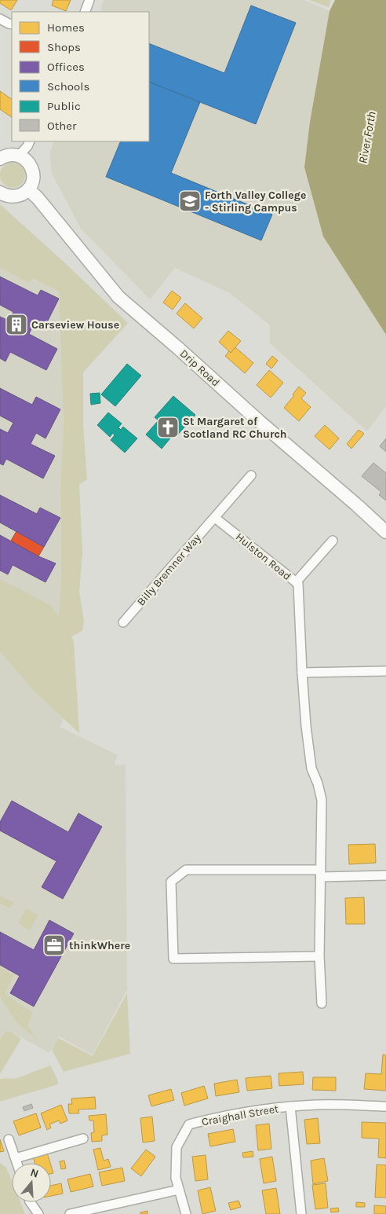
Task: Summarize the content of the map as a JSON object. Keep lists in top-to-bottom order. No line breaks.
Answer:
{"streets":{"street":["Drip Road","Hulston Road","Billy Bremner Way","Craighall Street"]},"crossings":[["Hulston Road","Billy Bremner Way"]],"water":["River Forth"],"places":{"school or university":["Forth Valley College - Stirling Campus"],"building":["Carseview House"],"church":["St Margaret of Scotland RC Church"],"office":["thinkWhere"]},"legend":["Homes","Shops","Offices","Schools","Public","Other"],"north":"top"}
